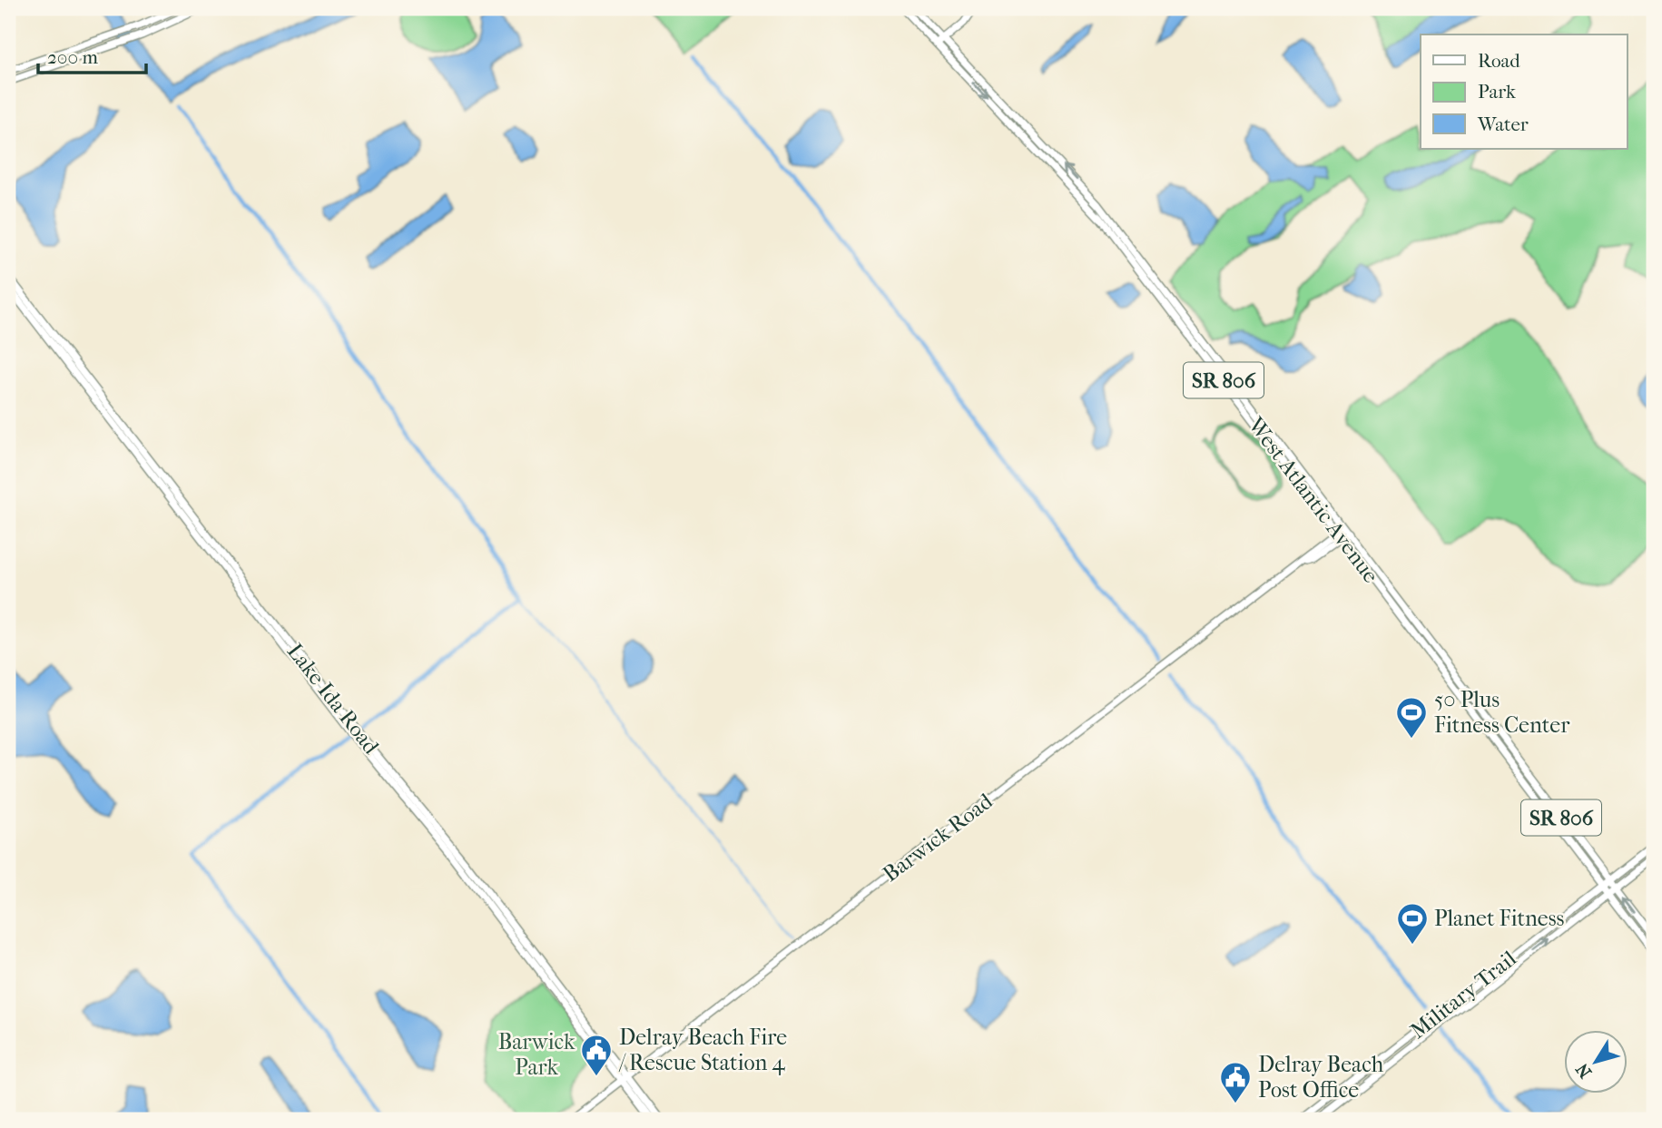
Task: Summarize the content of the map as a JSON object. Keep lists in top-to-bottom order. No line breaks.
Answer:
{"streets":{"main road":["SR 806","West Atlantic Avenue","Lake Ida Road","Barwick Road","Military Trail"]},"crossings":[["West Atlantic Avenue","Barwick Road"],["West Atlantic Avenue","Military Trail"],["Lake Ida Road","Barwick Road"]],"parks":["Barwick Park"],"places":{"sports":["50 Plus Fitness Center","Planet Fitness"],"public building":["Delray Beach Fire / Rescue Station 4","Delray Beach Post Office"]},"legend":["Road","Park","Water"],"scale_bar":"200 m","north":"bottom left"}
